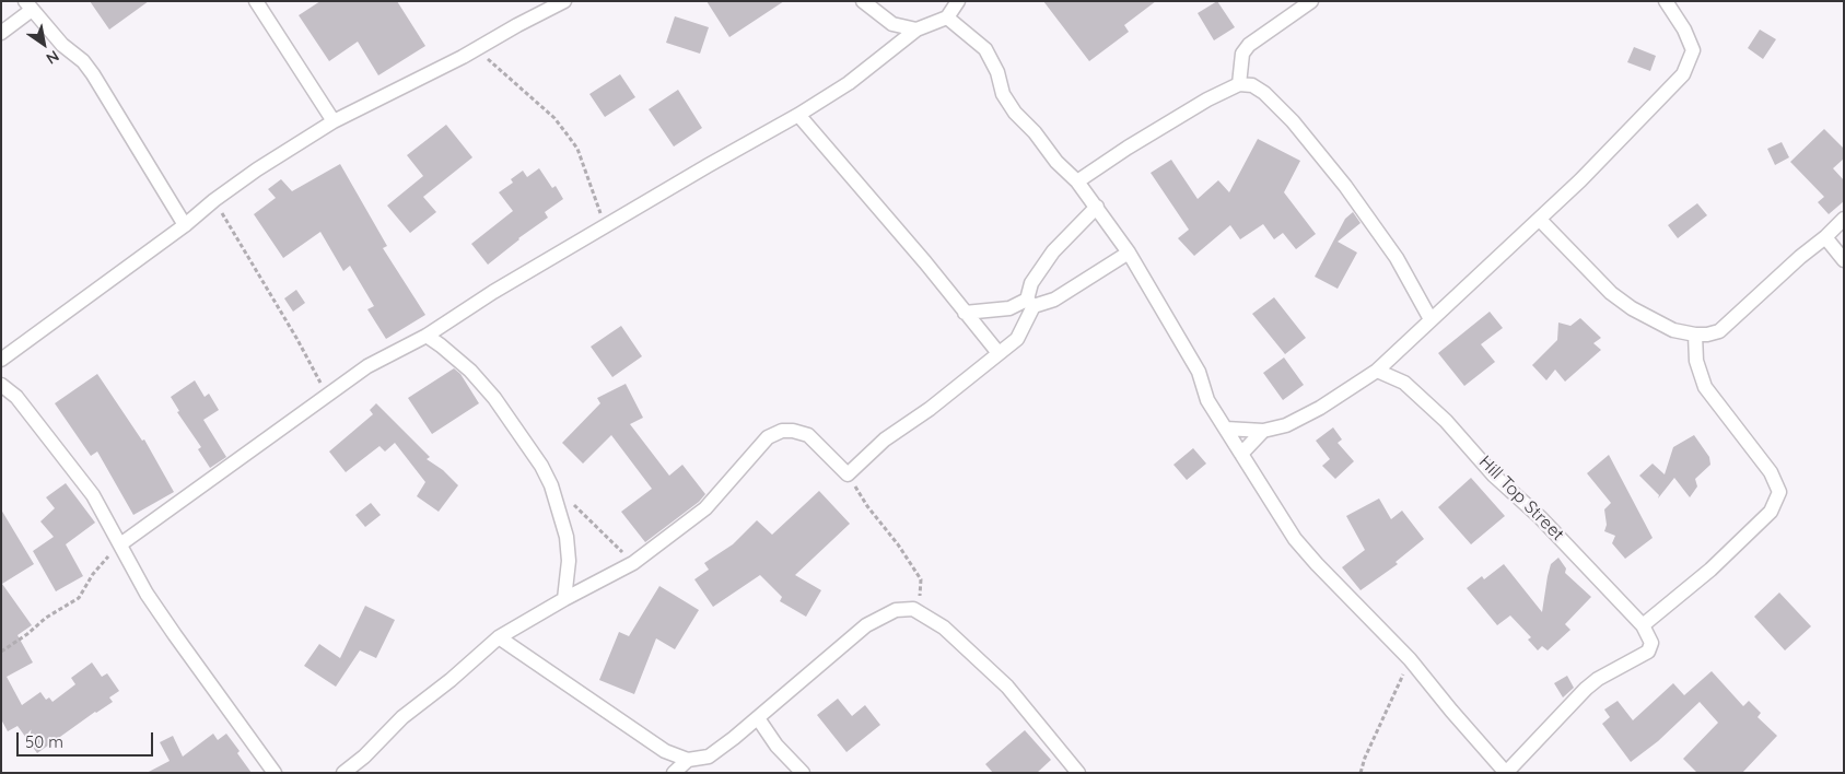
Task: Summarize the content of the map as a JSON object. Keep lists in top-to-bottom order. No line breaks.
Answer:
{"streets":{"street":["Hill Top Street"]},"scale_bar":"50 m","north":"bottom right"}
